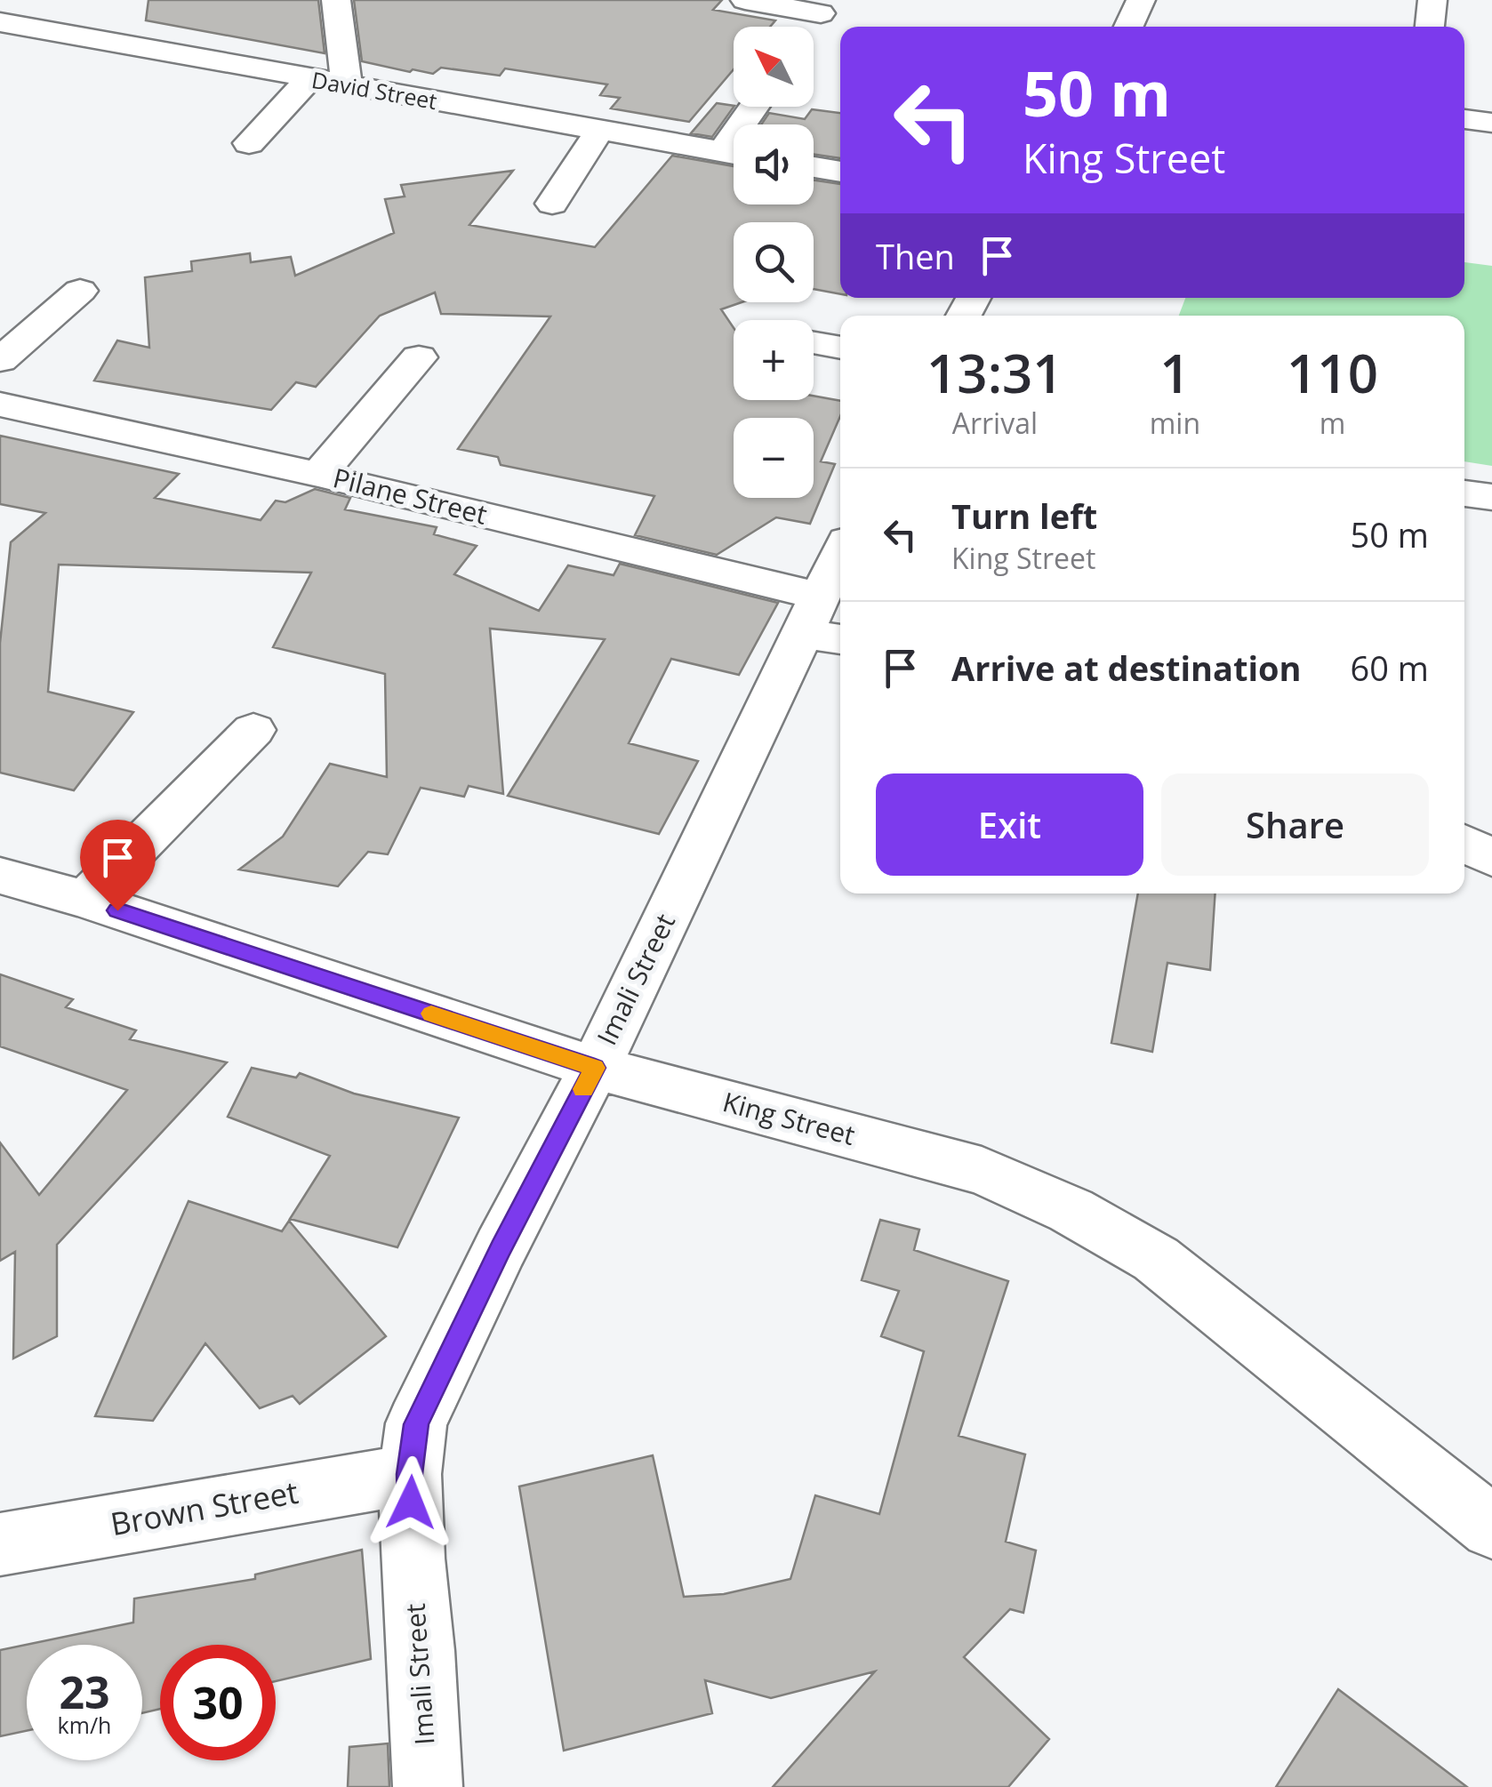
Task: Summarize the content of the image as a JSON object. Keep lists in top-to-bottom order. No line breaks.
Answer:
{"streets":{"street":["David Street","Pilane Street","Imali Street","King Street","Brown Street"]},"crossings":[["Pilane Street","Imali Street"],["Imali Street","King Street"],["Imali Street","Brown Street"]],"north":"top left","page":{"map_buttons":["+","−"],"turn":["50 m","King Street"],"then":"Then","eta":["13:31","Arrival","1","min","110","m"],"list":[{"name":"Turn left","note":"King Street","value":"50 m"},{"name":"Arrive at destination","value":"60 m"}],"buttons":["Exit","Share"],"speed":"23 km/h","limit":"30"}}
